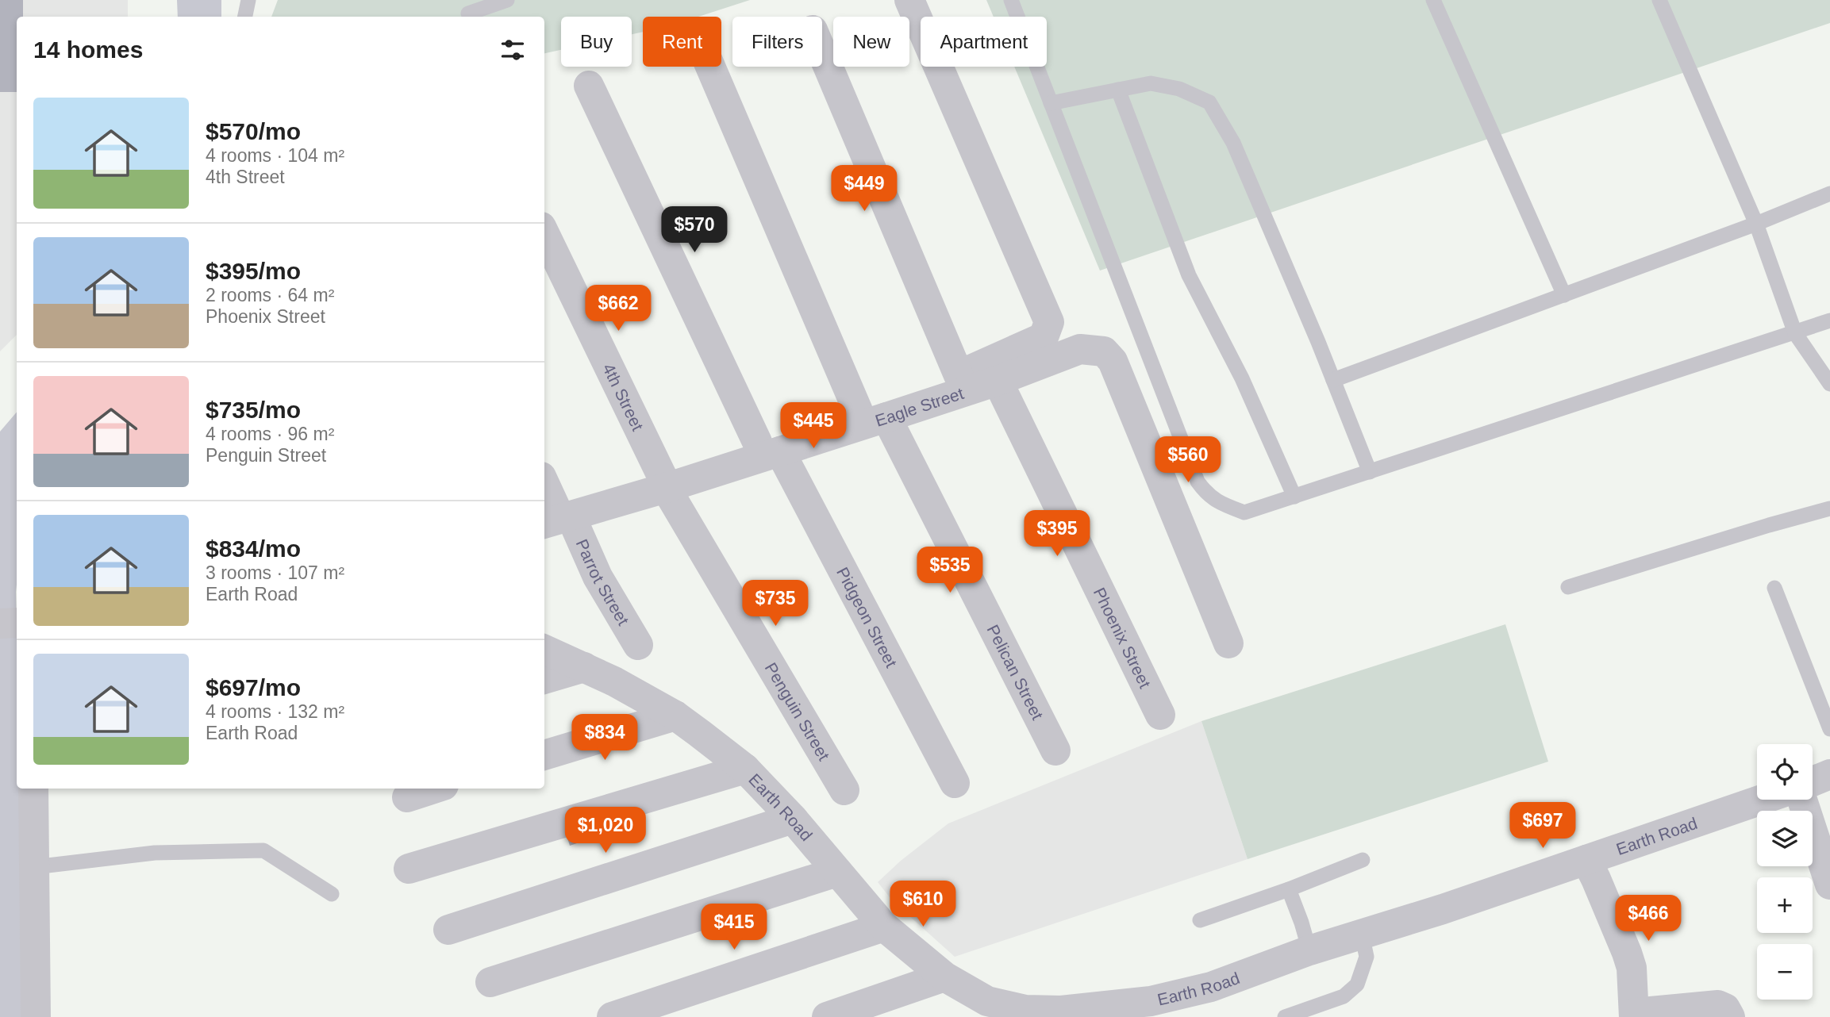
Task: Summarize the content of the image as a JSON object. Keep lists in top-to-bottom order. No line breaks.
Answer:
{"streets":{"street":["4th Street","Eagle Street","Parrot Street","Pidgeon Street","Phoenix Street","Pelican Street","Penguin Street","Earth Road"]},"crossings":[["4th Street","Eagle Street"],["4th Street","Penguin Street"],["Eagle Street","Parrot Street"],["Eagle Street","Pidgeon Street"],["Eagle Street","Phoenix Street"],["Eagle Street","Pelican Street"],["Eagle Street","Penguin Street"]],"page":{"chip":["Buy","Rent","Filters","New","Apartment"],"heading":"14 homes","list":[{"name":"$570/mo","note":"4 rooms · 104 m² · 4th Street"},{"name":"$395/mo","note":"2 rooms · 64 m² · Phoenix Street"},{"name":"$735/mo","note":"4 rooms · 96 m² · Penguin Street"},{"name":"$834/mo","note":"3 rooms · 107 m² · Earth Road"},{"name":"$697/mo","note":"4 rooms · 132 m² · Earth Road"}],"price":["$449","$570","$662","$445","$560","$395","$535","$735","$834","$697","$1,020","$610","$466","$415"],"map_buttons":["+","−"]}}
